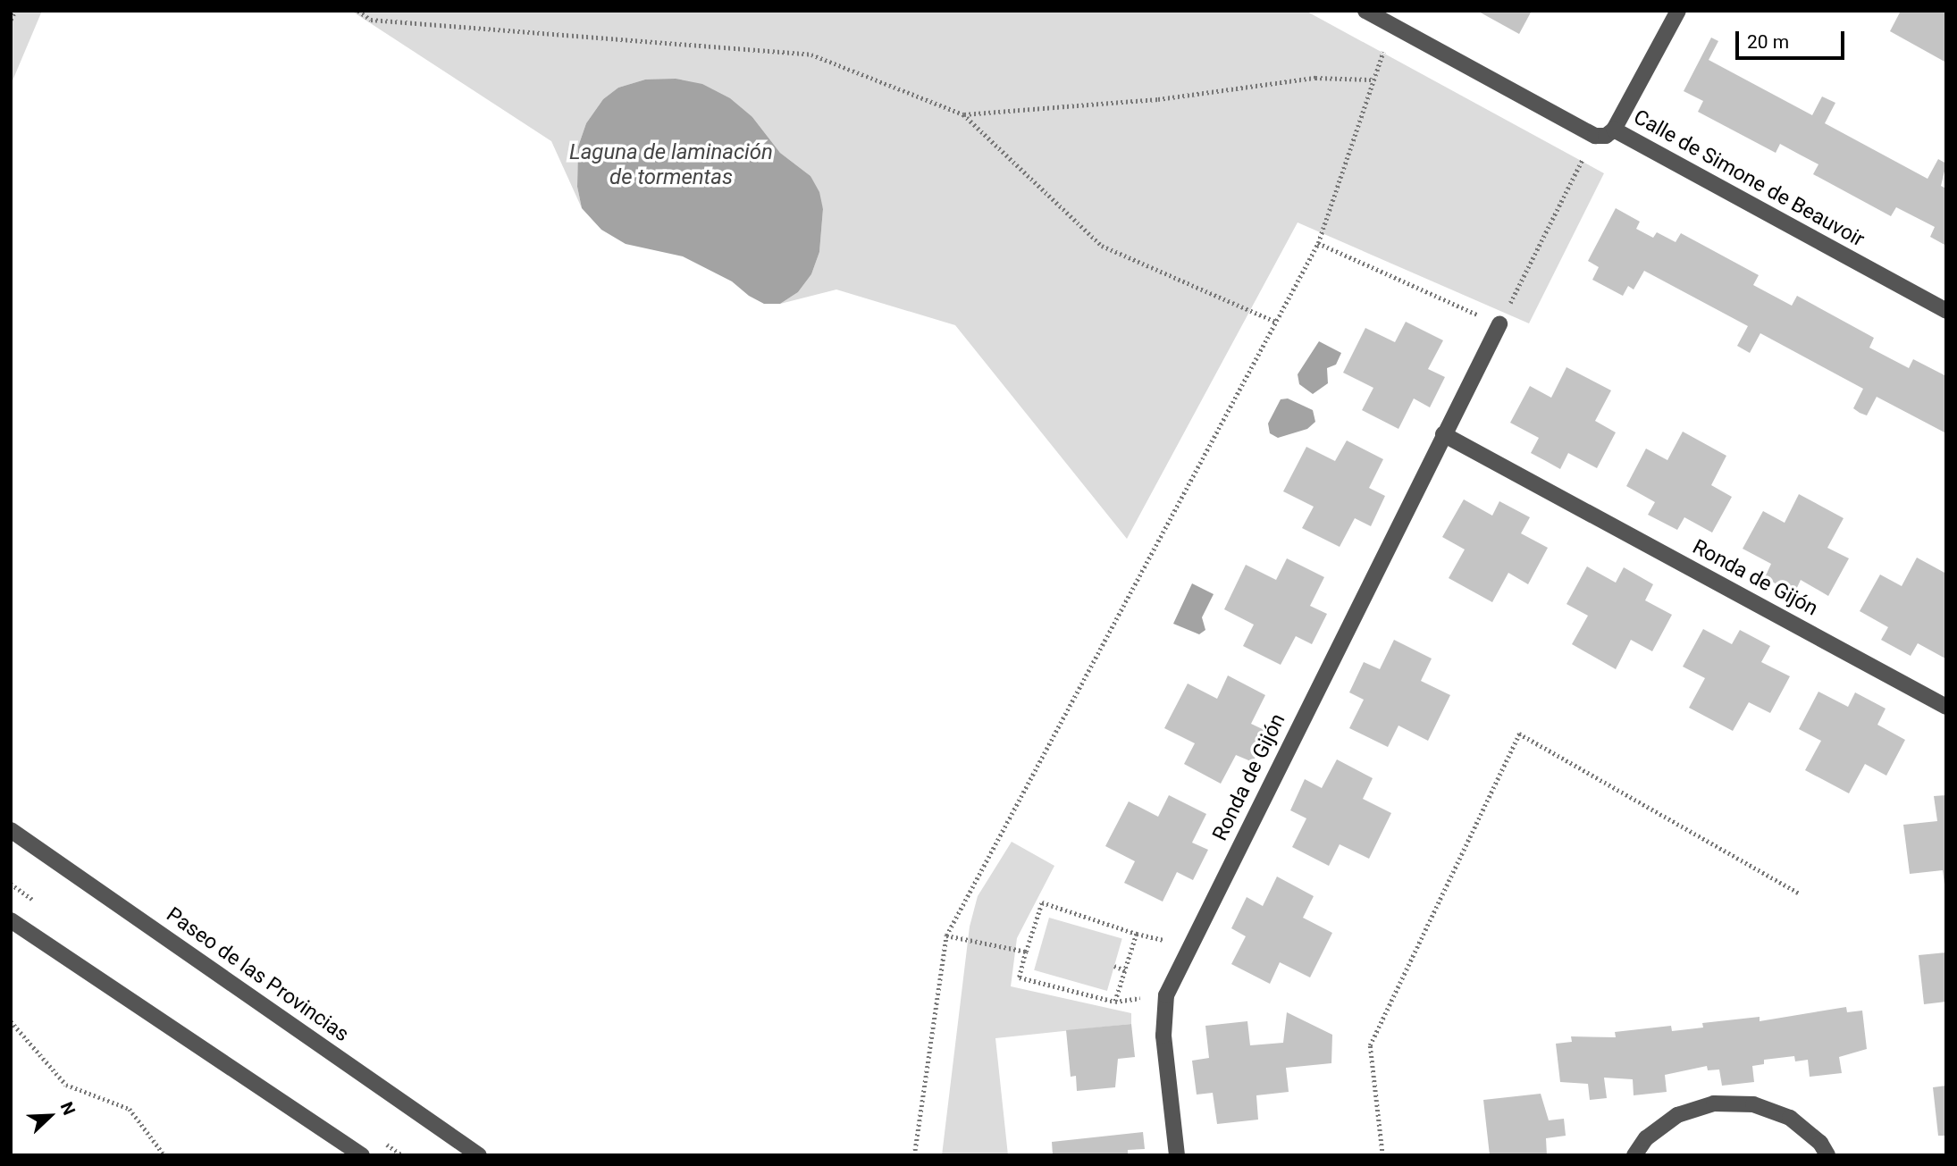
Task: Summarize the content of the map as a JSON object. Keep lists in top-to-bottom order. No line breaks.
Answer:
{"streets":{"street":["Calle de Simone de Beauvoir","Ronda de Gijón","Paseo de las Provincias"]},"water":["Laguna de laminación de tormentas"],"scale_bar":"20 m","north":"top right"}
